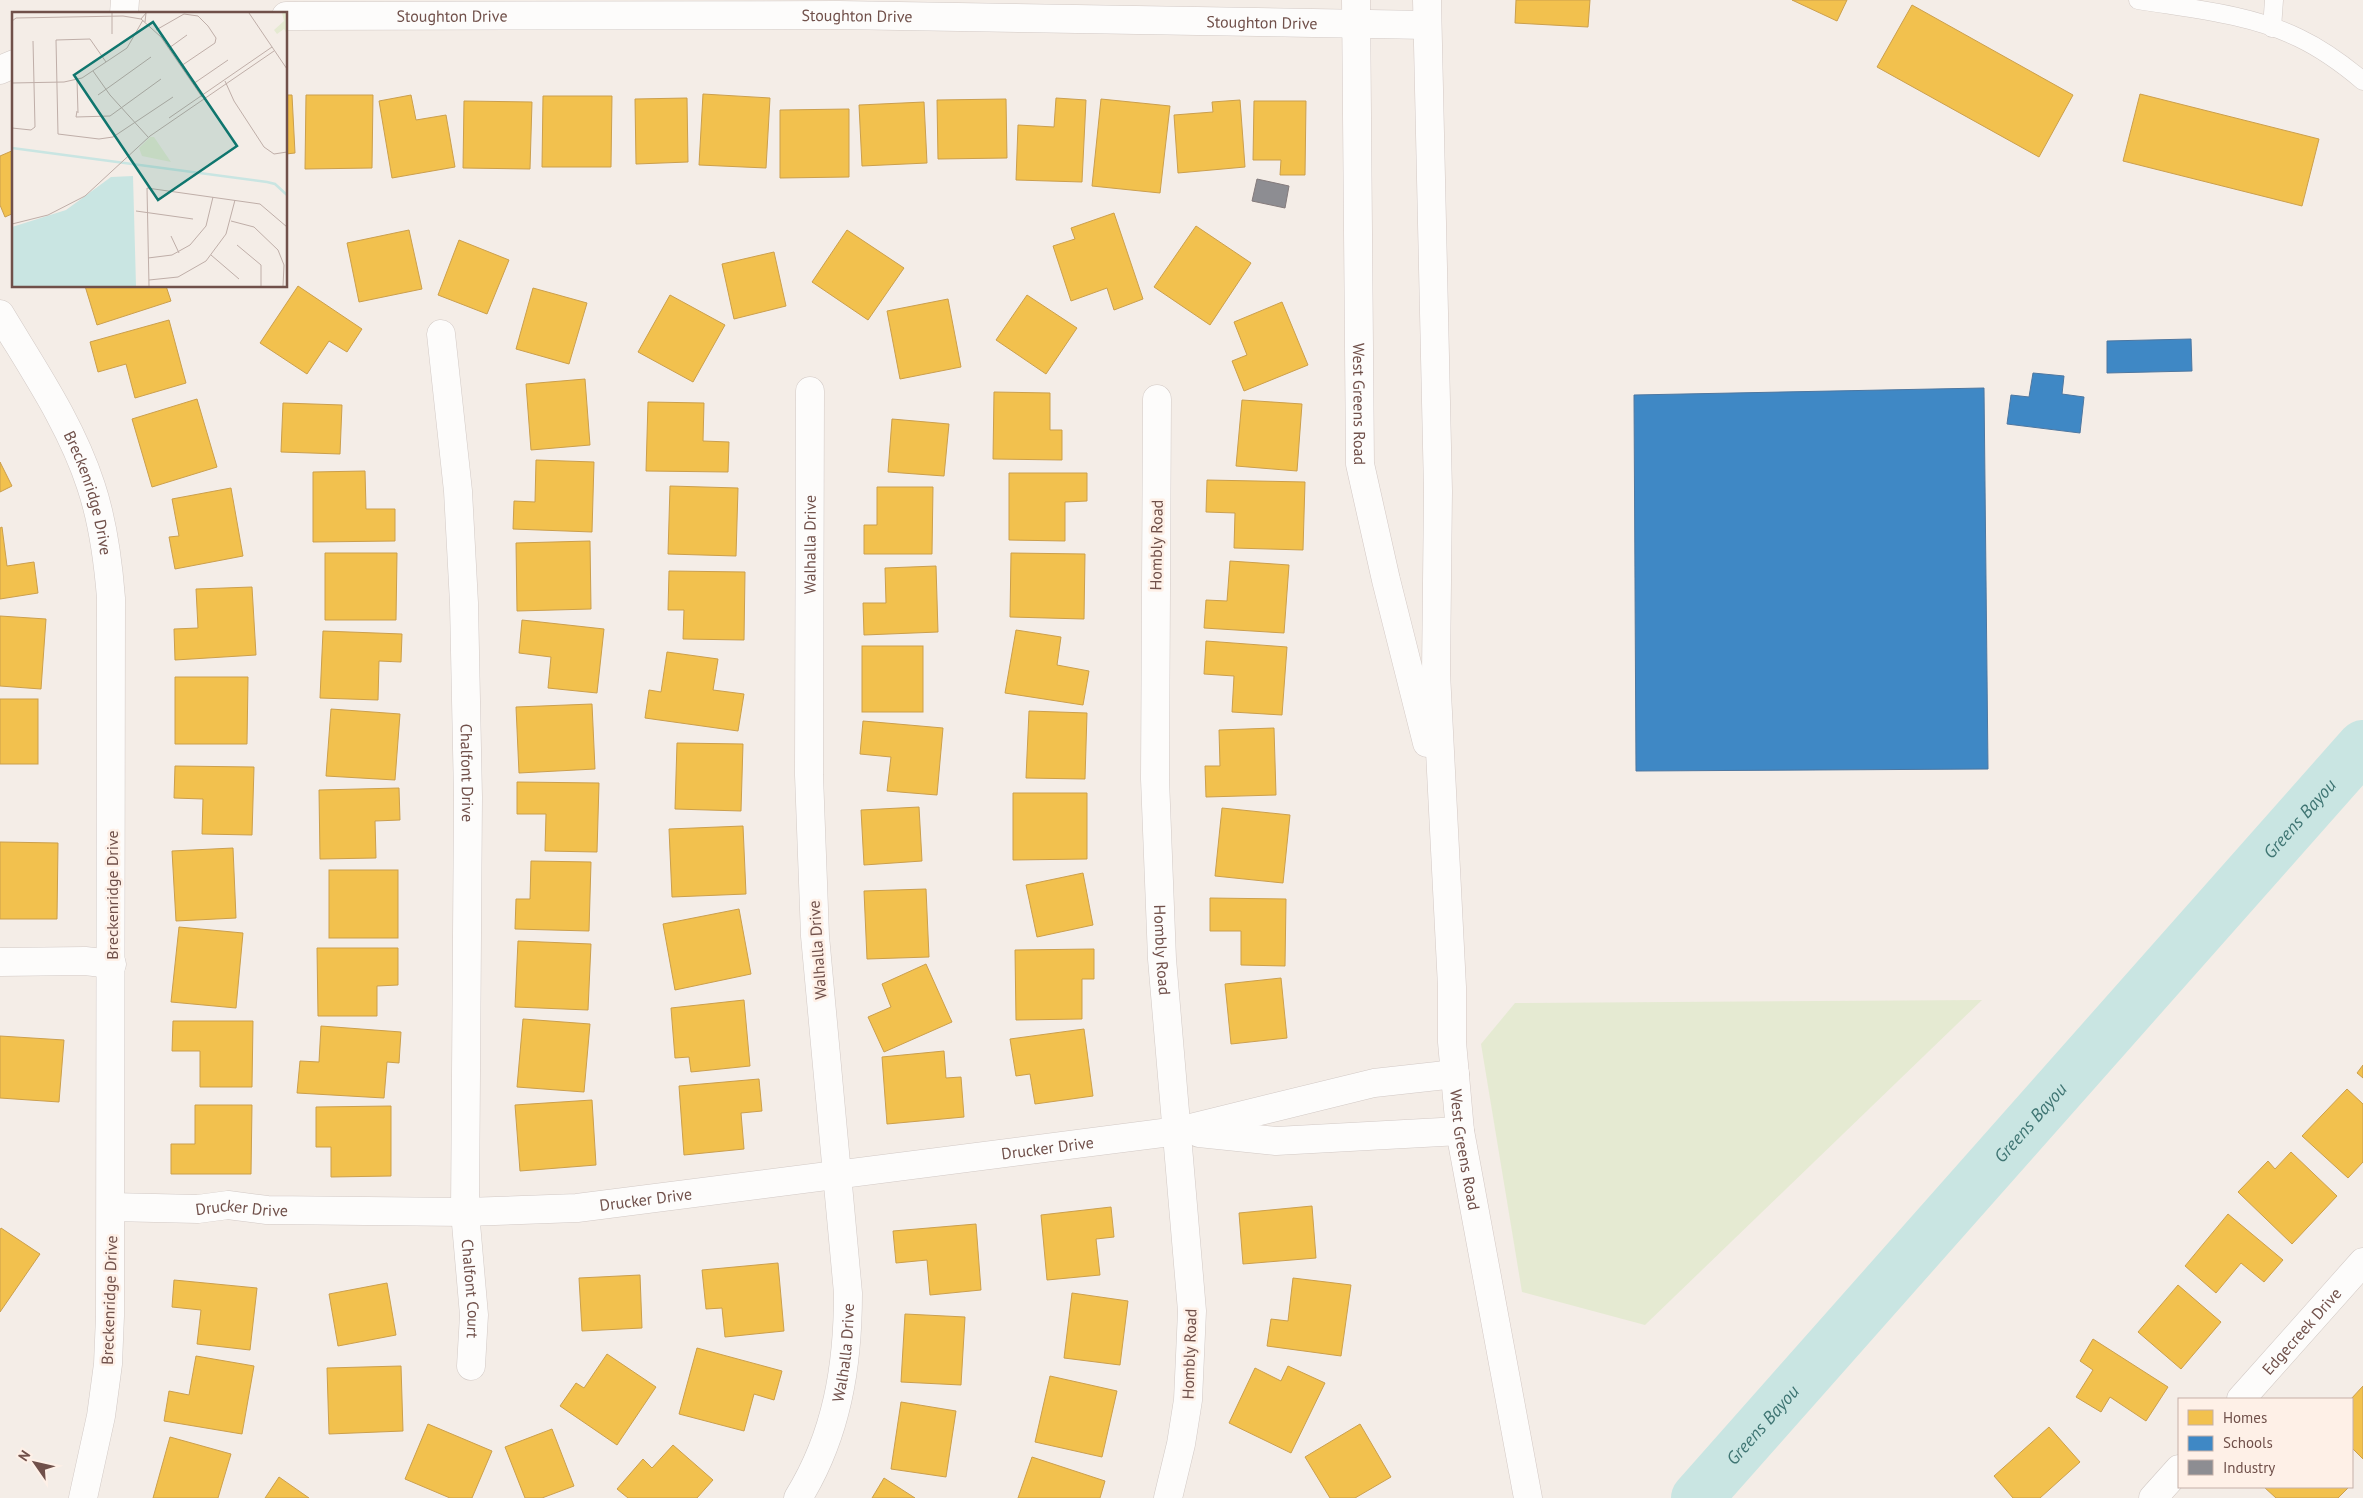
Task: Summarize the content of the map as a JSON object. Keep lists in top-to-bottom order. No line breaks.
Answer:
{"streets":{"street":["Stoughton Drive","West Greens Road","Breckenridge Drive","Walhalla Drive","Hombly Road","Chalfont Drive","Drucker Drive","Chalfont Court","Edgecreek Drive"]},"crossings":[["Stoughton Drive","West Greens Road"],["West Greens Road","Drucker Drive"],["Breckenridge Drive","Drucker Drive"],["Walhalla Drive","Drucker Drive"],["Hombly Road","Drucker Drive"],["Chalfont Drive","Drucker Drive"],["Chalfont Drive","Chalfont Court"],["Drucker Drive","Chalfont Court"]],"water":["Greens Bayou"],"legend":["Homes","Schools","Industry"],"north":"top left"}
